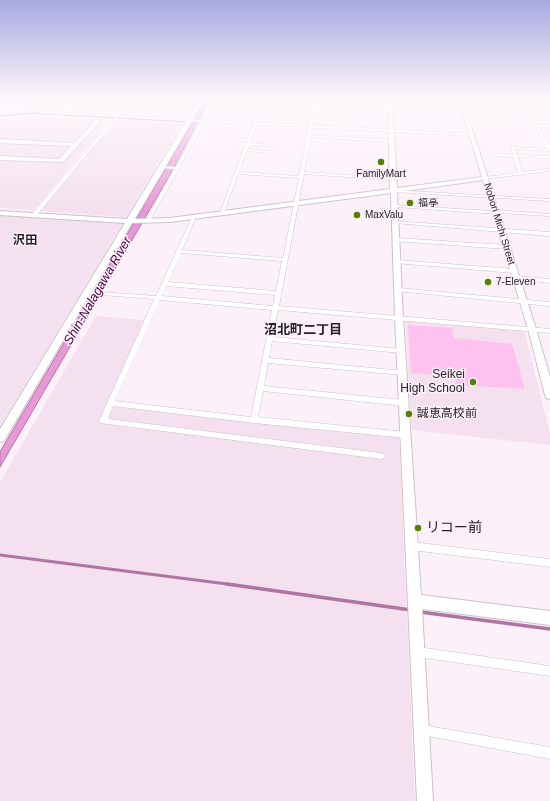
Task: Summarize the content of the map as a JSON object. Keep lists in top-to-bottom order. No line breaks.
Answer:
{"streets":{"street":["Nobori Michi Street"]},"districts":["沢田","沼北町二丁目"],"water":["Shin-Nalagawa River"],"places":["FamilyMart","福亭","MaxValu","7-Eleven","Seikei High School","誠恵高校前","リコー前"]}
